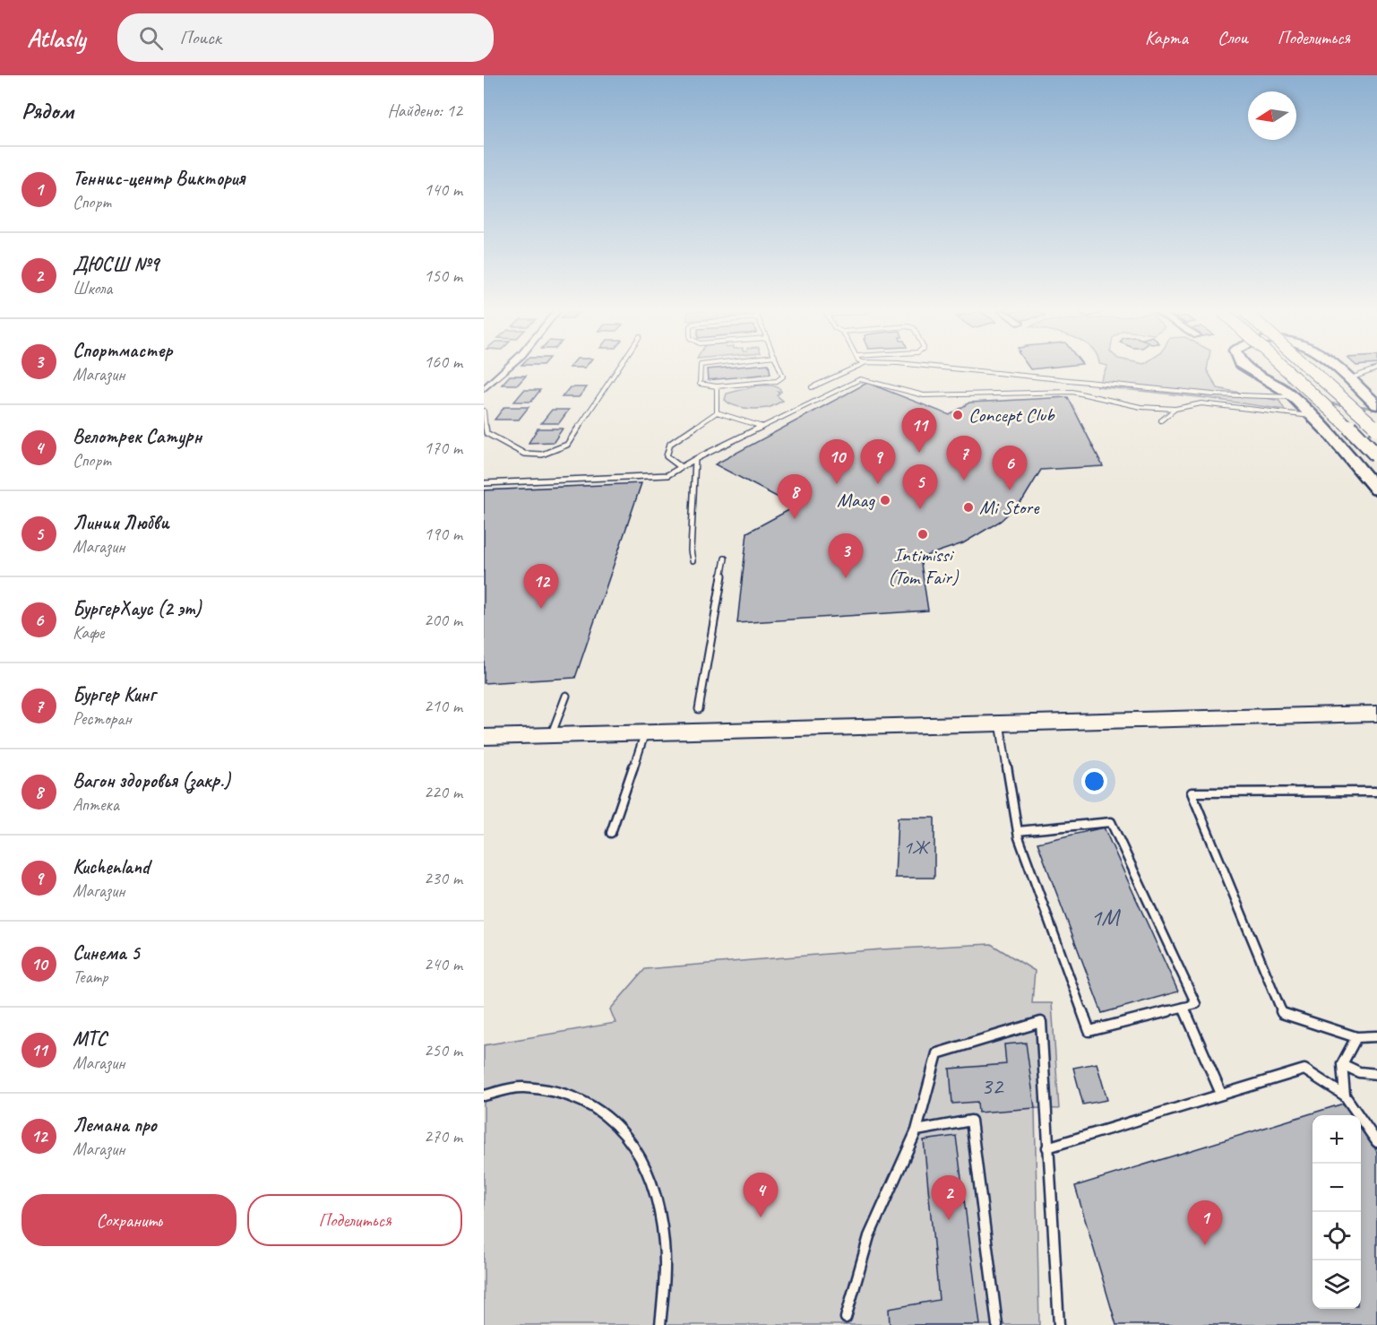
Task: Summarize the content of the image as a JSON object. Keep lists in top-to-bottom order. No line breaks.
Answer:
{"places":["Concept Club","Maag","Mi Store","Intimissi (Tom Fair)"],"house_numbers":["1Ж","1М","32"],"north":"left","page":{"header":"Atlasly","search":"Поиск","nav":["Карта","Слои","Поделиться"],"heading":["Рядом","Найдено: 12"],"list":[{"mark":"1","name":"Теннис-центр Виктория","note":"Спорт","value":"140 m"},{"mark":"2","name":"ДЮСШ №9","note":"Школа","value":"150 m"},{"mark":"3","name":"Спортмастер","note":"Магазин","value":"160 m"},{"mark":"4","name":"Велотрек Сатурн","note":"Спорт","value":"170 m"},{"mark":"5","name":"Линии Любви","note":"Магазин","value":"190 m"},{"mark":"6","name":"БургерХаус (2 эт)","note":"Кафе","value":"200 m"},{"mark":"7","name":"Бургер Кинг","note":"Ресторан","value":"210 m"},{"mark":"8","name":"Вагон здоровья (закр.)","note":"Аптека","value":"220 m"},{"mark":"9","name":"Kuchenland","note":"Магазин","value":"230 m"},{"mark":"10","name":"Синема 5","note":"Театр","value":"240 m"},{"mark":"11","name":"МТС","note":"Магазин","value":"250 m"},{"mark":"12","name":"Лемана про","note":"Магазин","value":"270 m"}],"pins":["11","7","9","10","6","5","8","3","12","4","2","1"],"map_buttons":["+","−"],"buttons":["Сохранить","Поделиться"]}}
